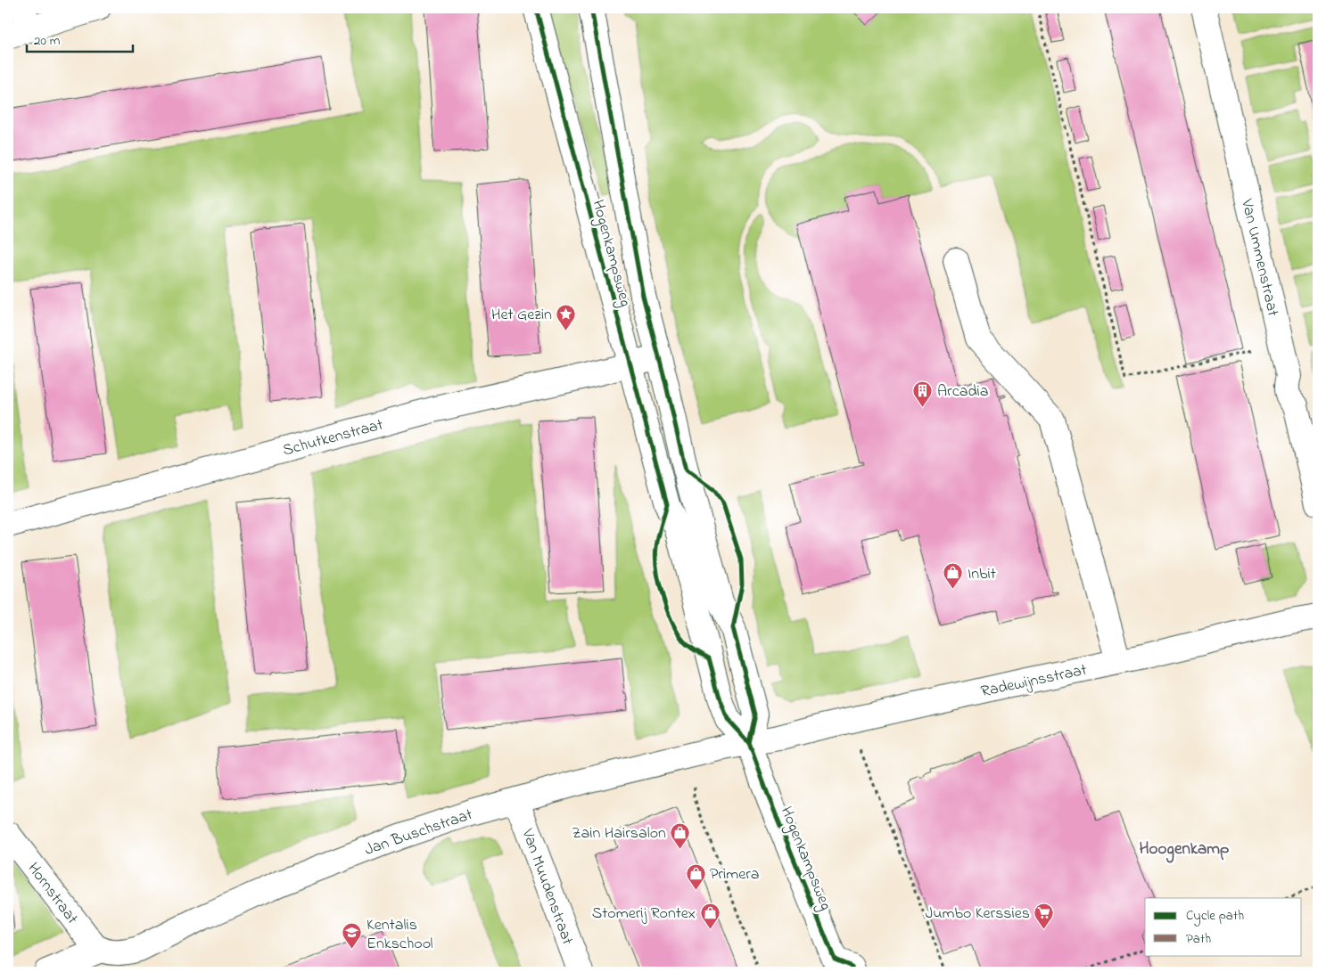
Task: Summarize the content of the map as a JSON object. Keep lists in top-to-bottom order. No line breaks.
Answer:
{"streets":{"street":["Hogenkampsweg","Van Ummenstraat","Schutkenstraat","Radewijnsstraat","Jan Buschstraat","Van Muudenstraat","Hornstraat"]},"crossings":[["Hogenkampsweg","Schutkenstraat"],["Hogenkampsweg","Radewijnsstraat"],["Hogenkampsweg","Jan Buschstraat"],["Radewijnsstraat","Jan Buschstraat"],["Jan Buschstraat","Van Muudenstraat"],["Jan Buschstraat","Hornstraat"]],"districts":["Hoogenkamp"],"places":{"place":["Het Gezin"],"building":["Arcadia"],"shop":["Inbit","Zain Hairsalon","Primera","Stomerij Rontex"],"supermarket":["Jumbo Kerssies"],"school or university":["Kentalis Enkschool"]},"legend":["Cycle path","Path"],"scale_bar":"20 m"}
